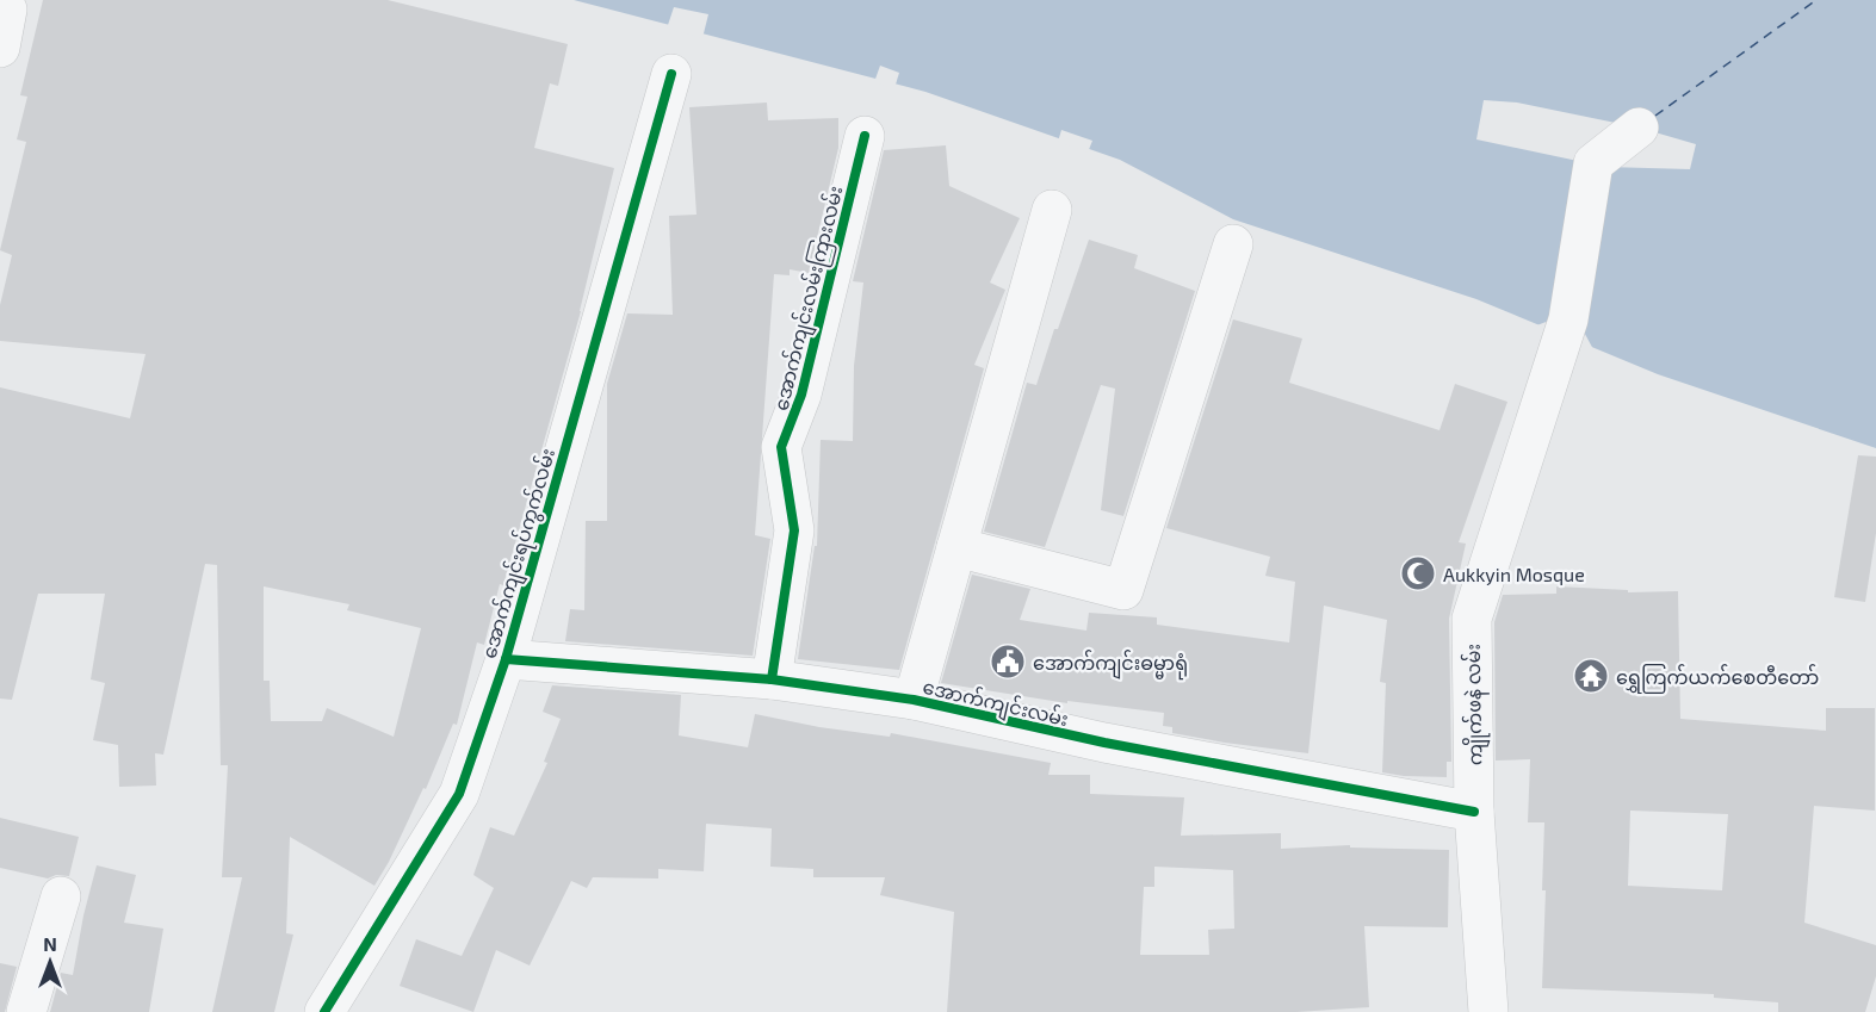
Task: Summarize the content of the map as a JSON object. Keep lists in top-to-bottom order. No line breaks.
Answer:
{"streets":{"street":["အောက်ကျင်းလမ်းကြားလမ်း","အောက်ကျင်းရပ်ကွက်လမ်း","အောက်ကျင်းလမ်း","ကျိုက်ဖနဲ လမ်း"]},"crossings":[["အောက်ကျင်းလမ်းကြားလမ်း","အောက်ကျင်းလမ်း"],["အောက်ကျင်းရပ်ကွက်လမ်း","အောက်ကျင်းလမ်း"],["အောက်ကျင်းလမ်း","ကျိုက်ဖနဲ လမ်း"]],"places":{"mosque":["Aukkyin Mosque"],"public building":["အောက်ကျင်းဓမ္မာရုံ"],"temple":["ရွှေကြက်ယက်စေတီတော်"]},"north":"top"}
